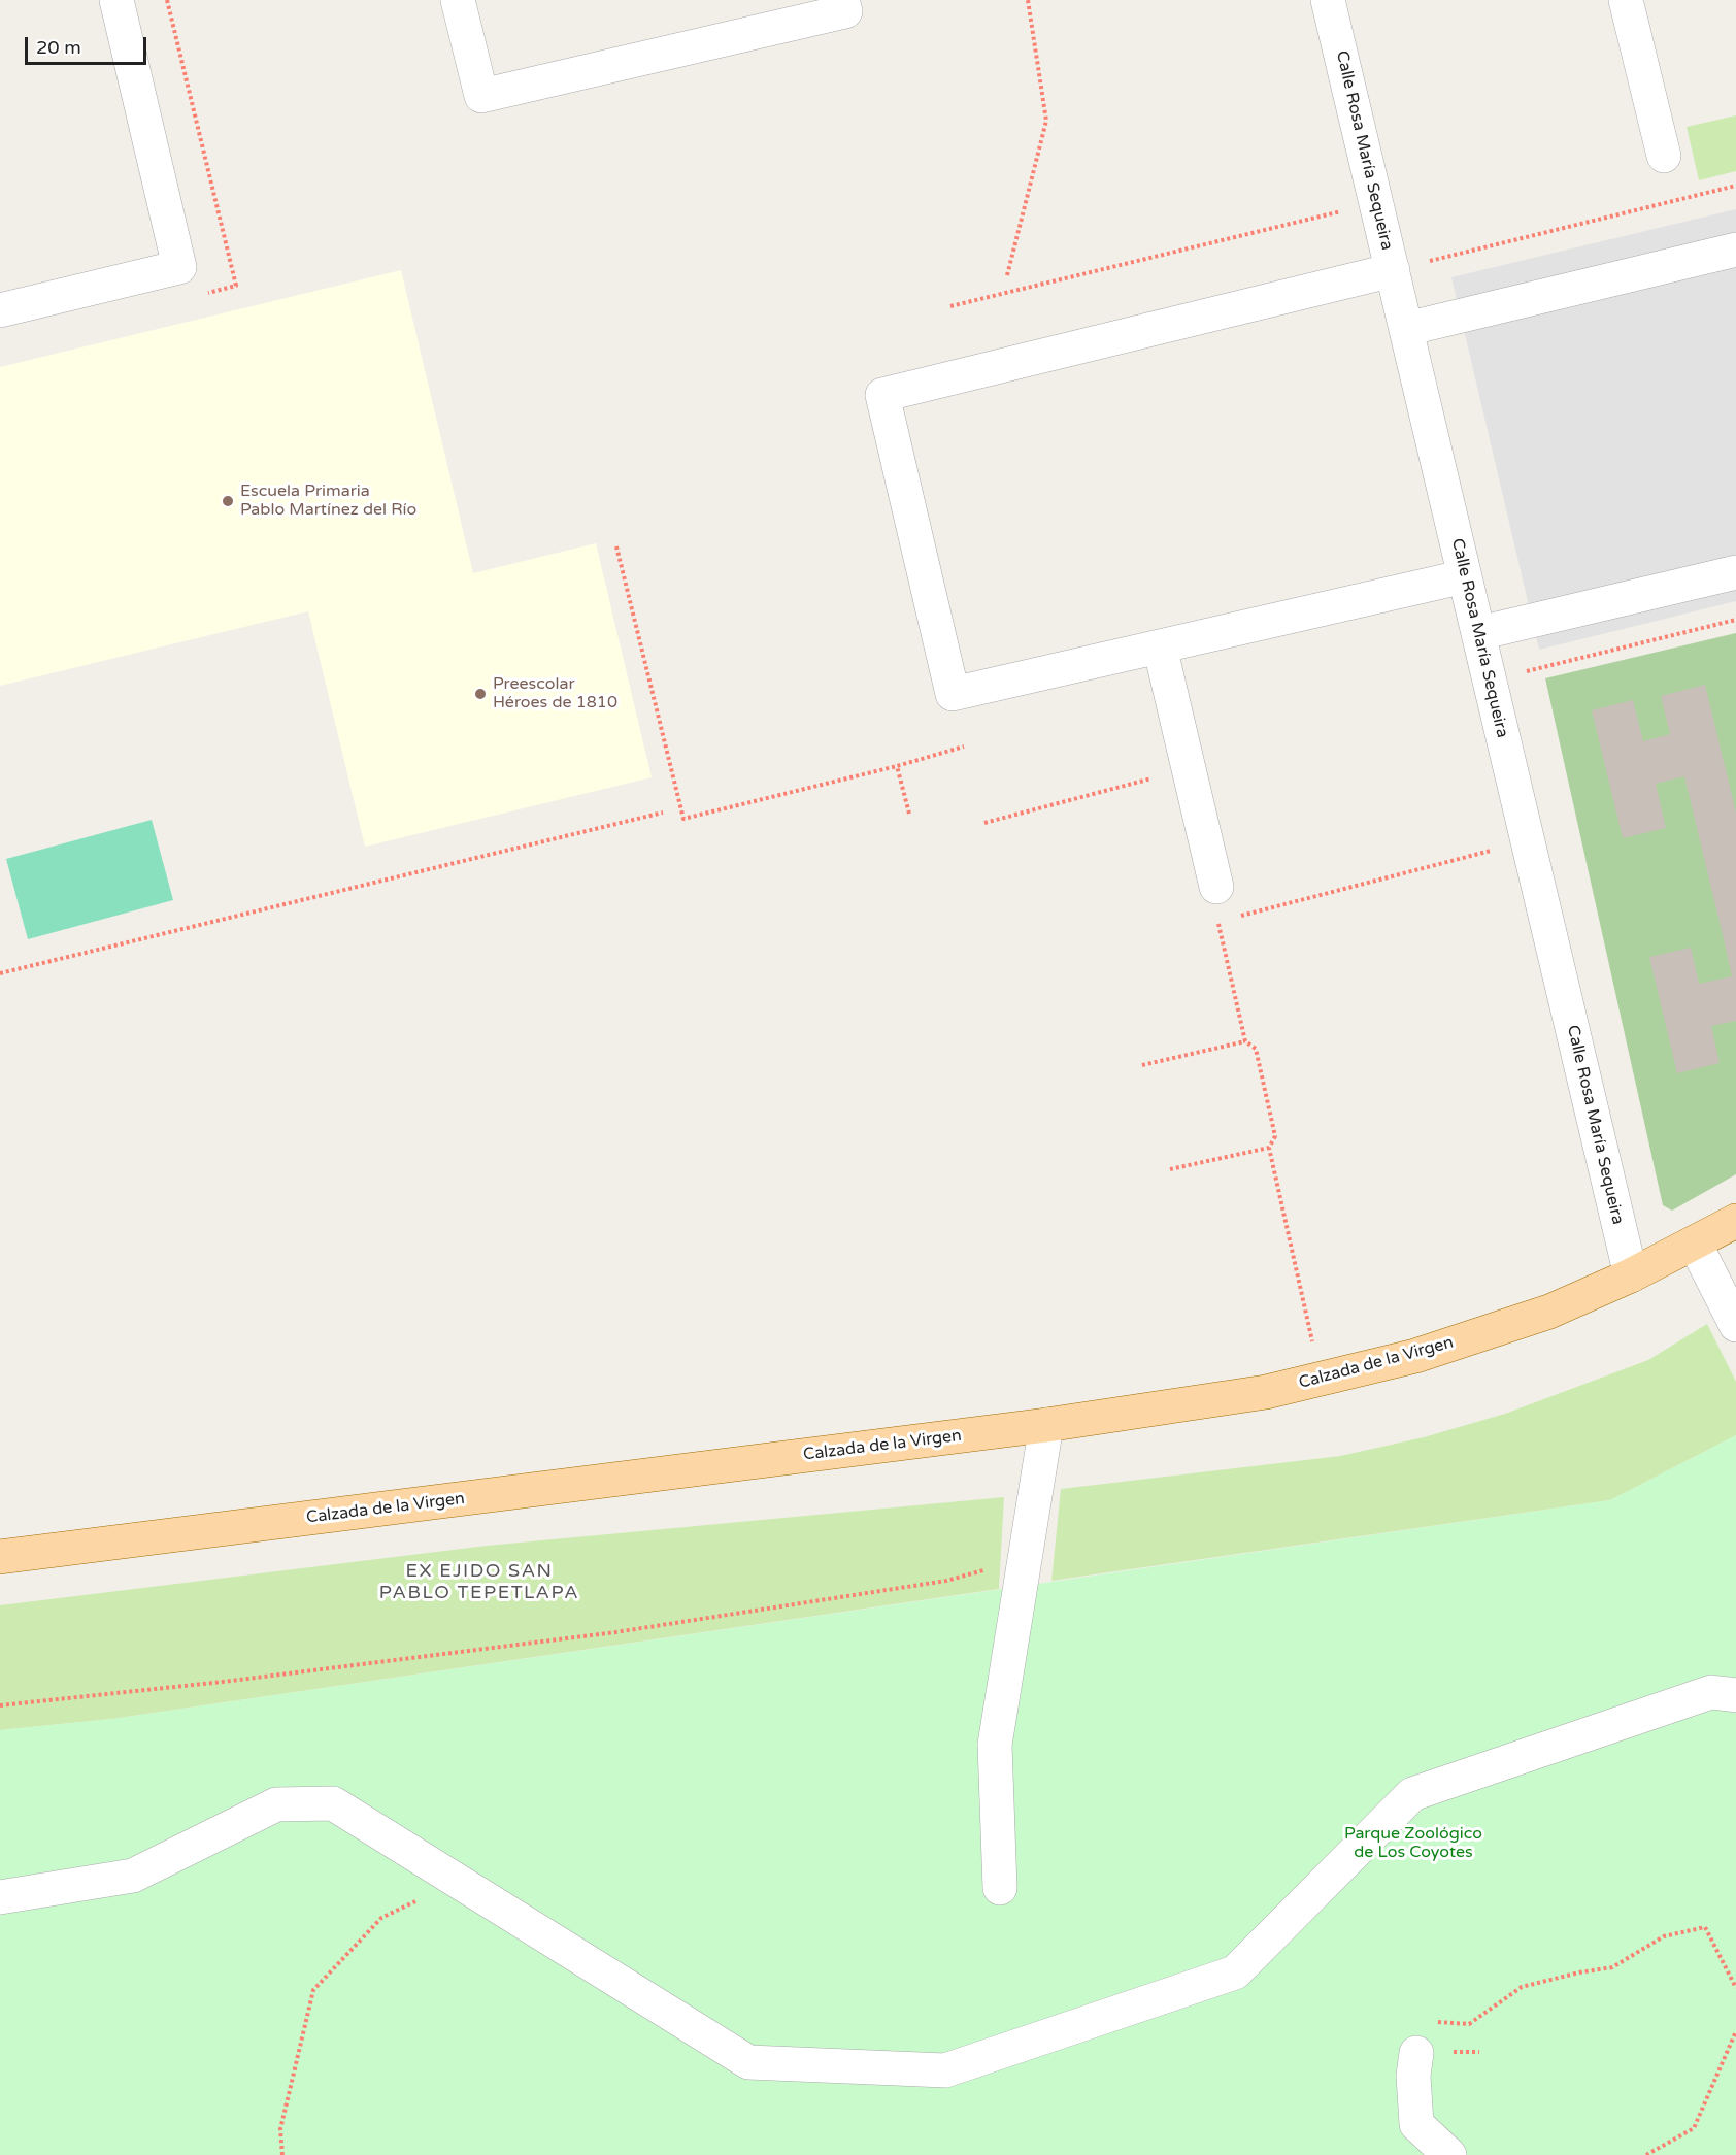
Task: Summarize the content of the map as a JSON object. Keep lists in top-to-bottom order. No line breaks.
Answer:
{"streets":{"main road":["Calzada de la Virgen"],"street":["Calle Rosa María Sequeira"]},"crossings":[["Calle Rosa María Sequeira","Calzada de la Virgen"]],"districts":["EX EJIDO SAN PABLO TEPETLAPA"],"parks":["Parque Zoológico de Los Coyotes"],"places":["Escuela Primaria Pablo Martínez del Río","Preescolar Héroes de 1810"],"scale_bar":"20 m"}
